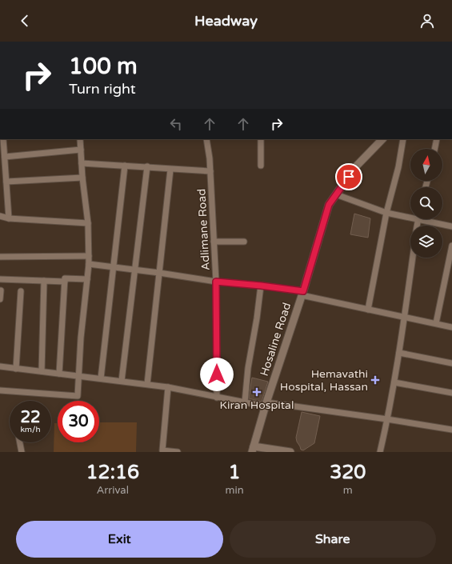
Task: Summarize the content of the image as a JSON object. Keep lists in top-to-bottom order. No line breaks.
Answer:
{"streets":{"street":["Adlimane Road","Hosaline Road"]},"places":{"health":["Hemavathi Hospital, Hassan","Kiran Hospital"]},"north":"top","page":{"header":"Headway","turn":["100 m","Turn right"],"speed":"22 km/h","limit":"30","eta":["12:16","Arrival","1","min","320","m"],"buttons":["Exit","Share"]}}
